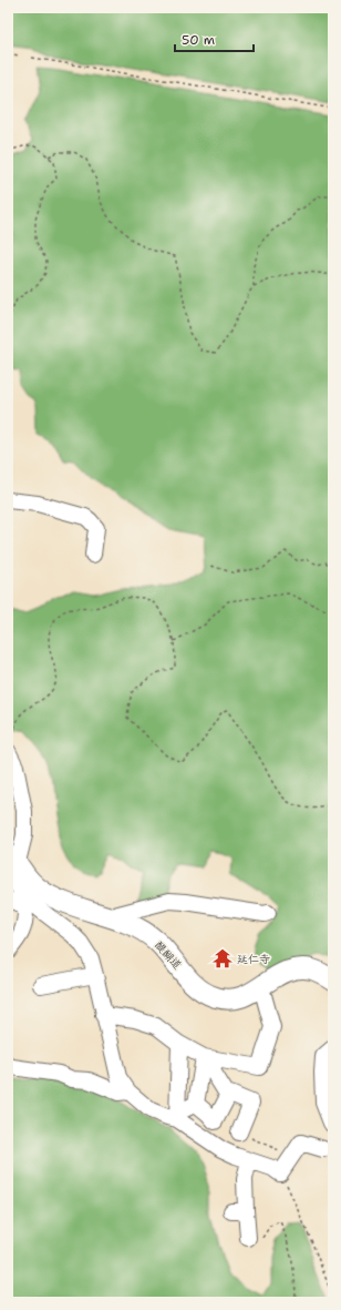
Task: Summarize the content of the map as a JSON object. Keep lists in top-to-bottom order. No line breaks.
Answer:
{"streets":{"main road":["醍醐道"]},"places":{"temple":["延仁寺"]},"scale_bar":"50 m"}
